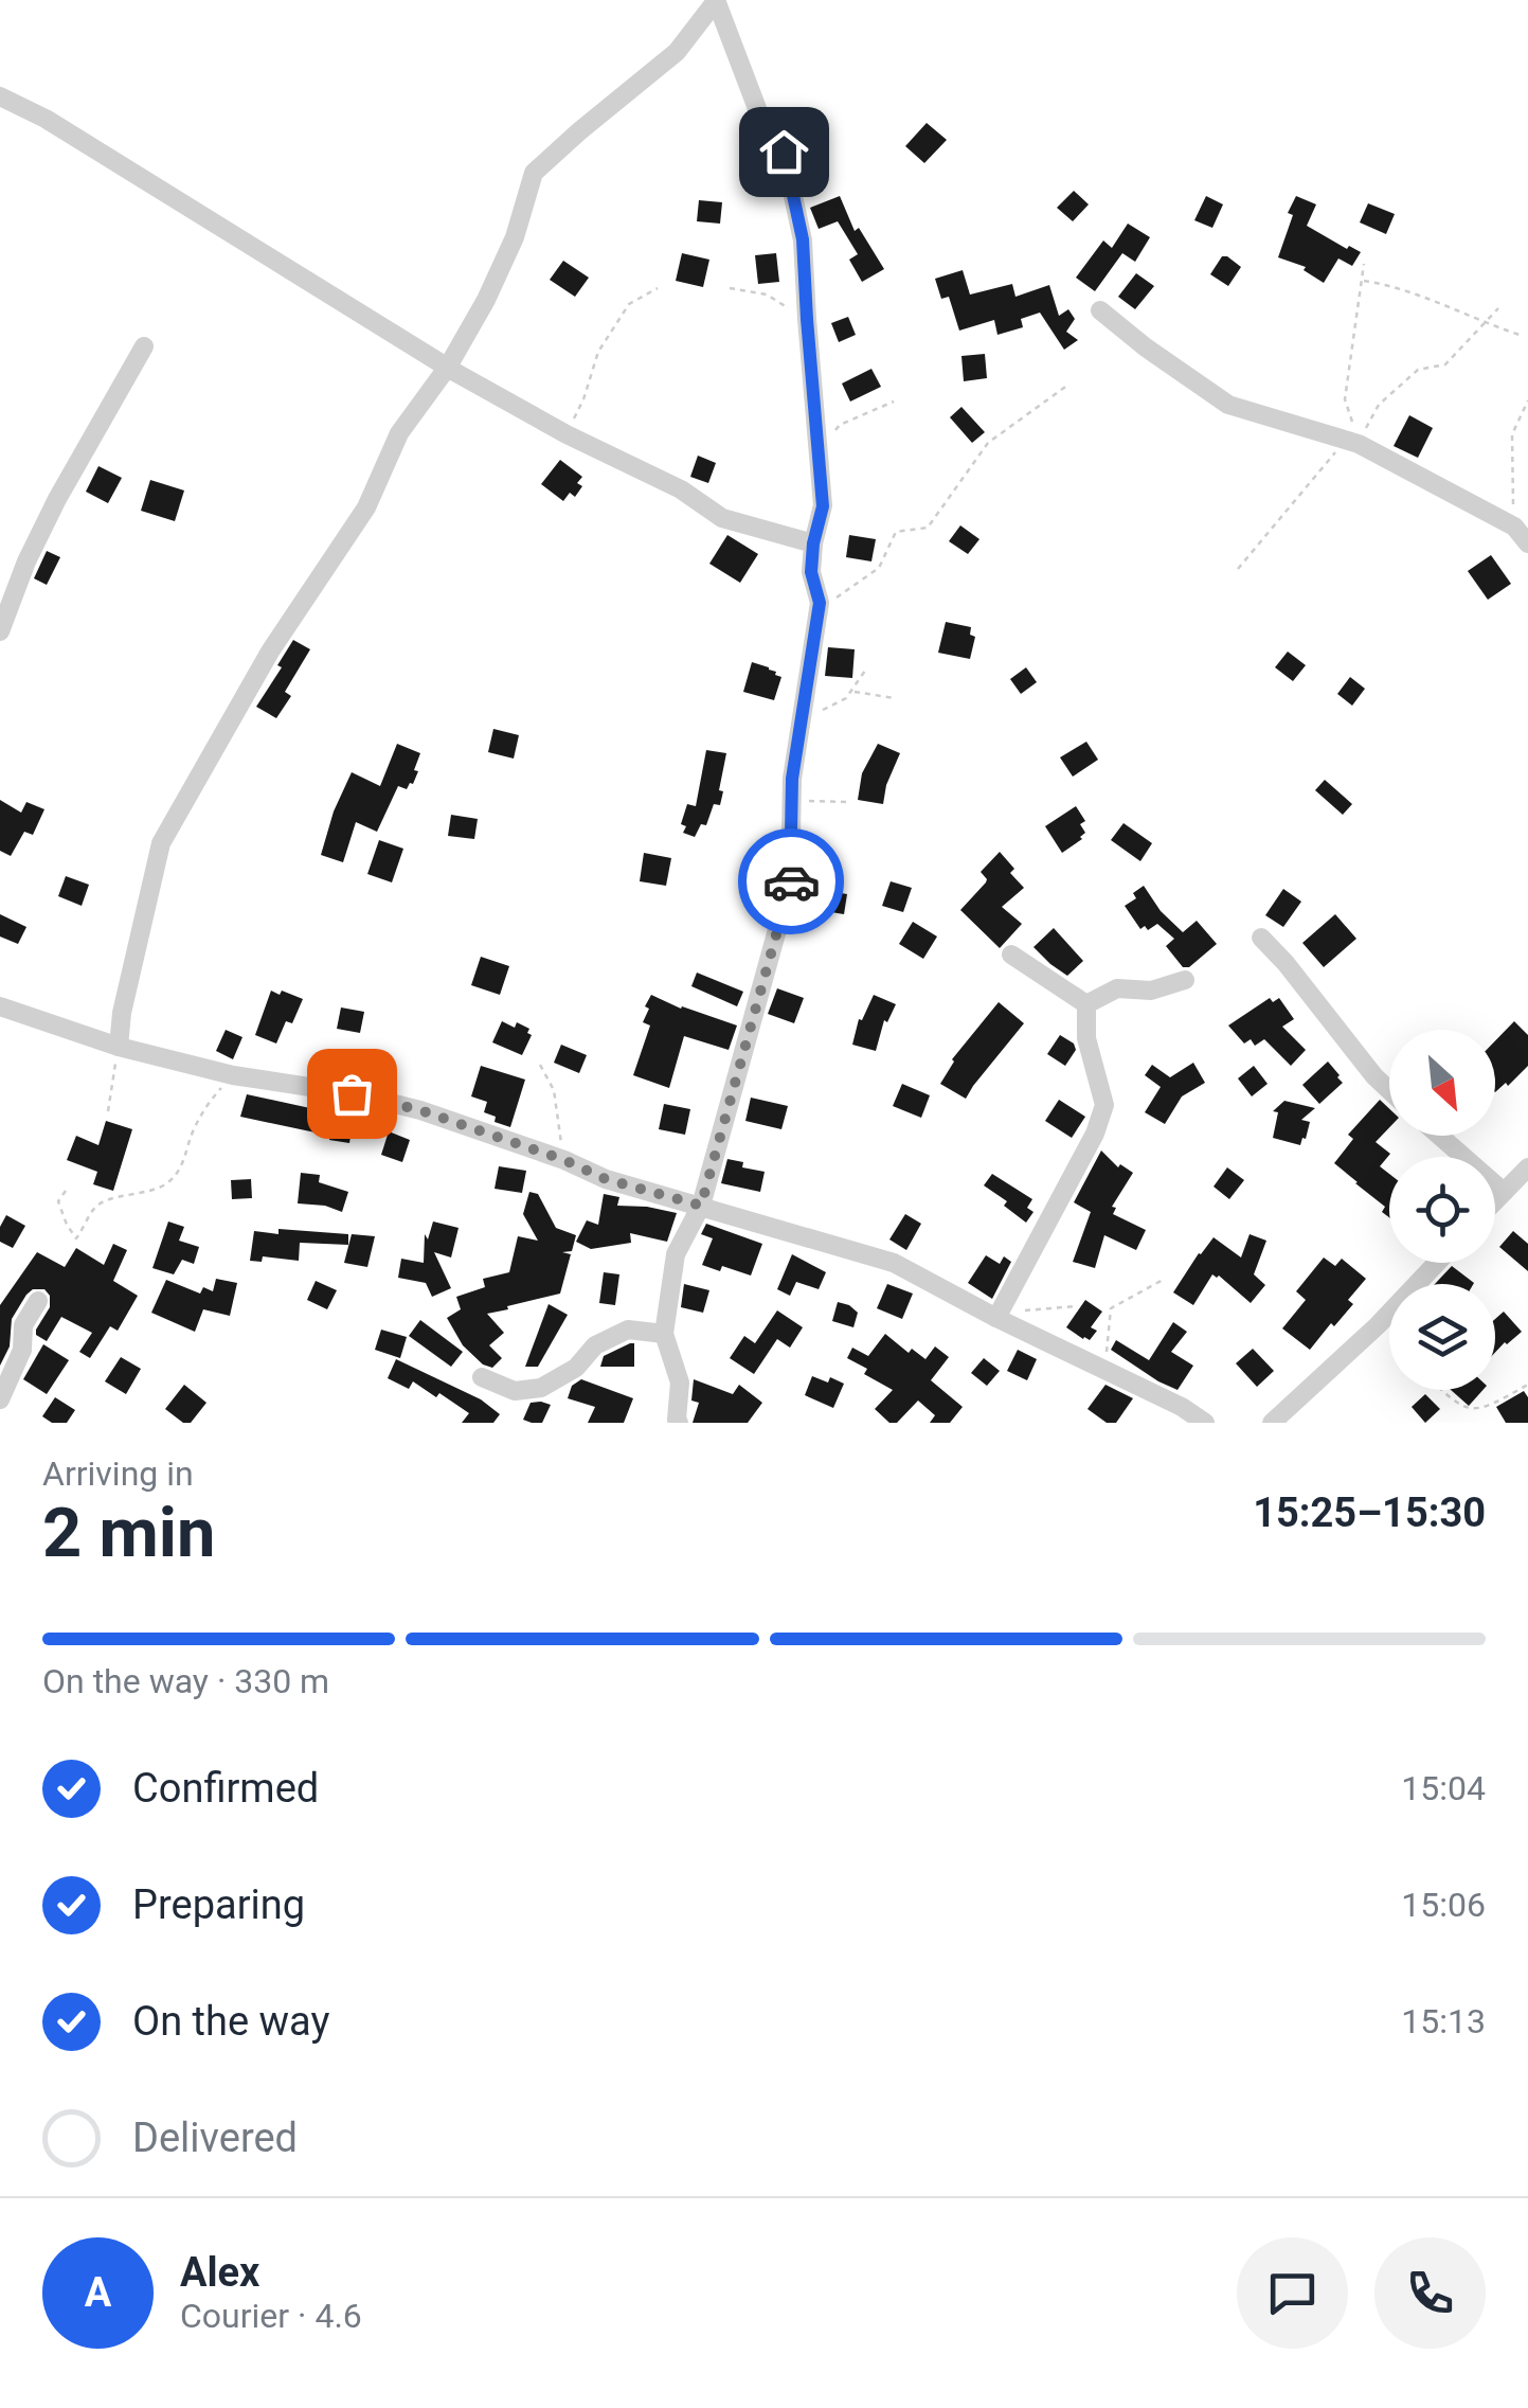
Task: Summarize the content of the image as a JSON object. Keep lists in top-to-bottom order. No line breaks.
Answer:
{"north":"bottom right","page":{"heading":["2 min","Arriving in","15:25–15:30"],"panel":["Alex","Courier · 4.6"],"bar":"On the way · 330 m","list":[["Confirmed","15:04"],["Preparing","15:06"],["On the way","15:13"],"Delivered"],"round":"A"}}
